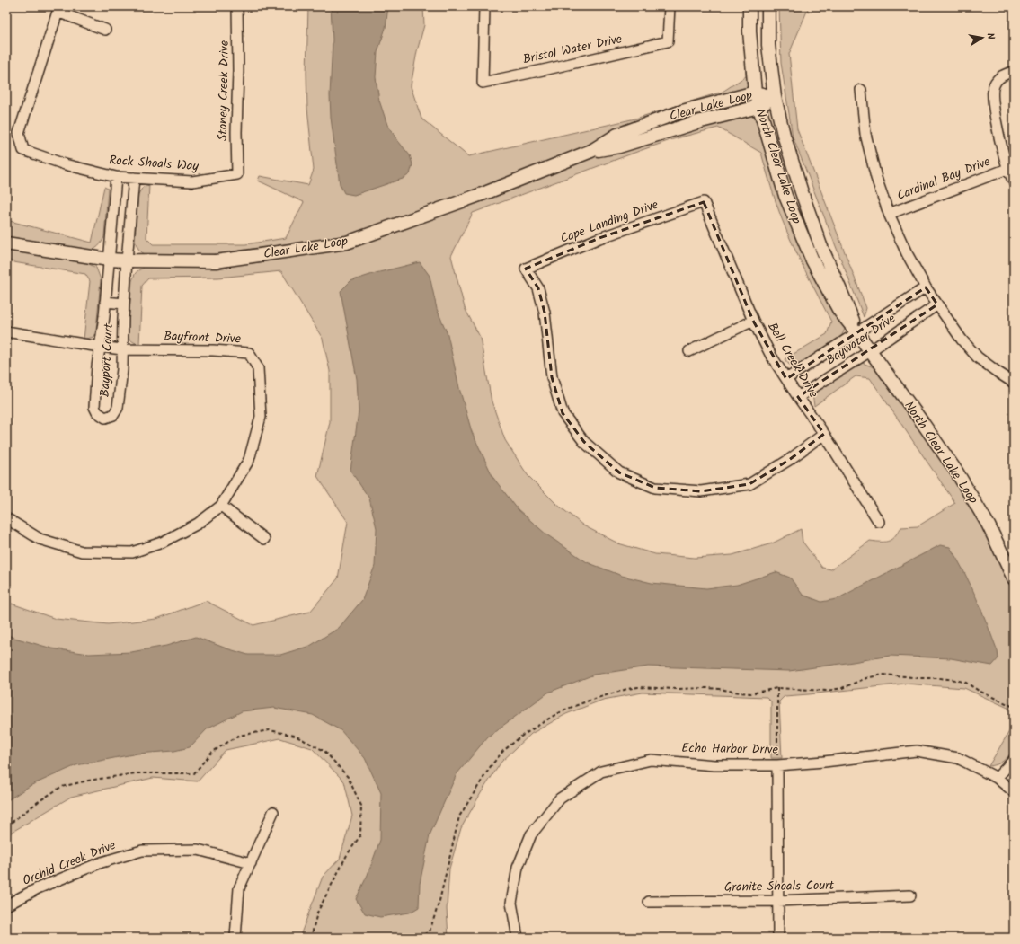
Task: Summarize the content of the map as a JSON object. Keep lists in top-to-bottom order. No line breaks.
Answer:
{"streets":{"street":["Bristol Water Drive","Stoney Creek Drive","Clear Lake Loop","Rock Shoals Way","North Clear Lake Loop","Cardinal Bay Drive","Cape Landing Drive","Bayfront Drive","Baywater Drive","Bayport Court","Bell Creek Drive","Echo Harbor Drive","Orchid Creek Drive","Granite Shoals Court"]},"crossings":[["Stoney Creek Drive","Rock Shoals Way"],["Clear Lake Loop","North Clear Lake Loop"],["Clear Lake Loop","Bayport Court"],["Rock Shoals Way","Bayport Court"],["North Clear Lake Loop","Baywater Drive"],["Cape Landing Drive","Bell Creek Drive"],["Bayfront Drive","Bayport Court"],["Baywater Drive","Bell Creek Drive"]],"north":"right"}
